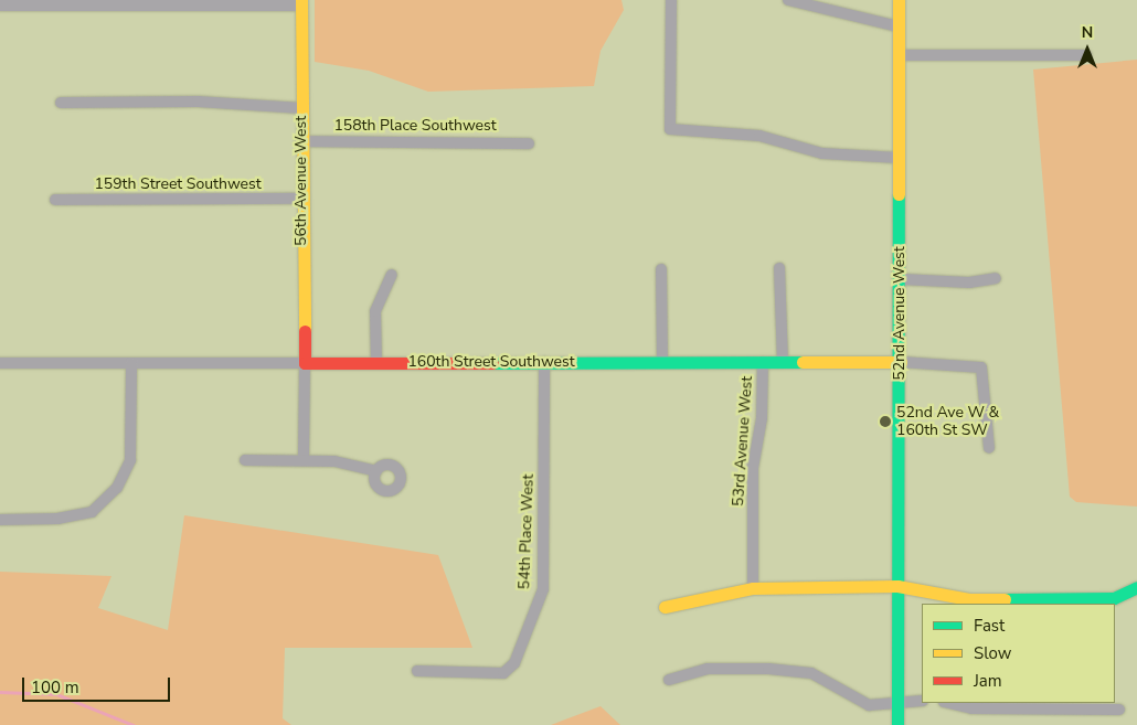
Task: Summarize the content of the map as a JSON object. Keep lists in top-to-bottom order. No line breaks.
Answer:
{"streets":{"street":["158th Place Southwest","56th Avenue West","159th Street Southwest","52nd Avenue West","160th Street Southwest","53rd Avenue West","54th Place West"]},"crossings":[["158th Place Southwest","56th Avenue West"],["56th Avenue West","159th Street Southwest"],["56th Avenue West","160th Street Southwest"],["52nd Avenue West","160th Street Southwest"],["160th Street Southwest","53rd Avenue West"],["160th Street Southwest","54th Place West"]],"places":["52nd Ave W & 160th St SW"],"legend":["Fast","Slow","Jam"],"scale_bar":"100 m","north":"top"}
